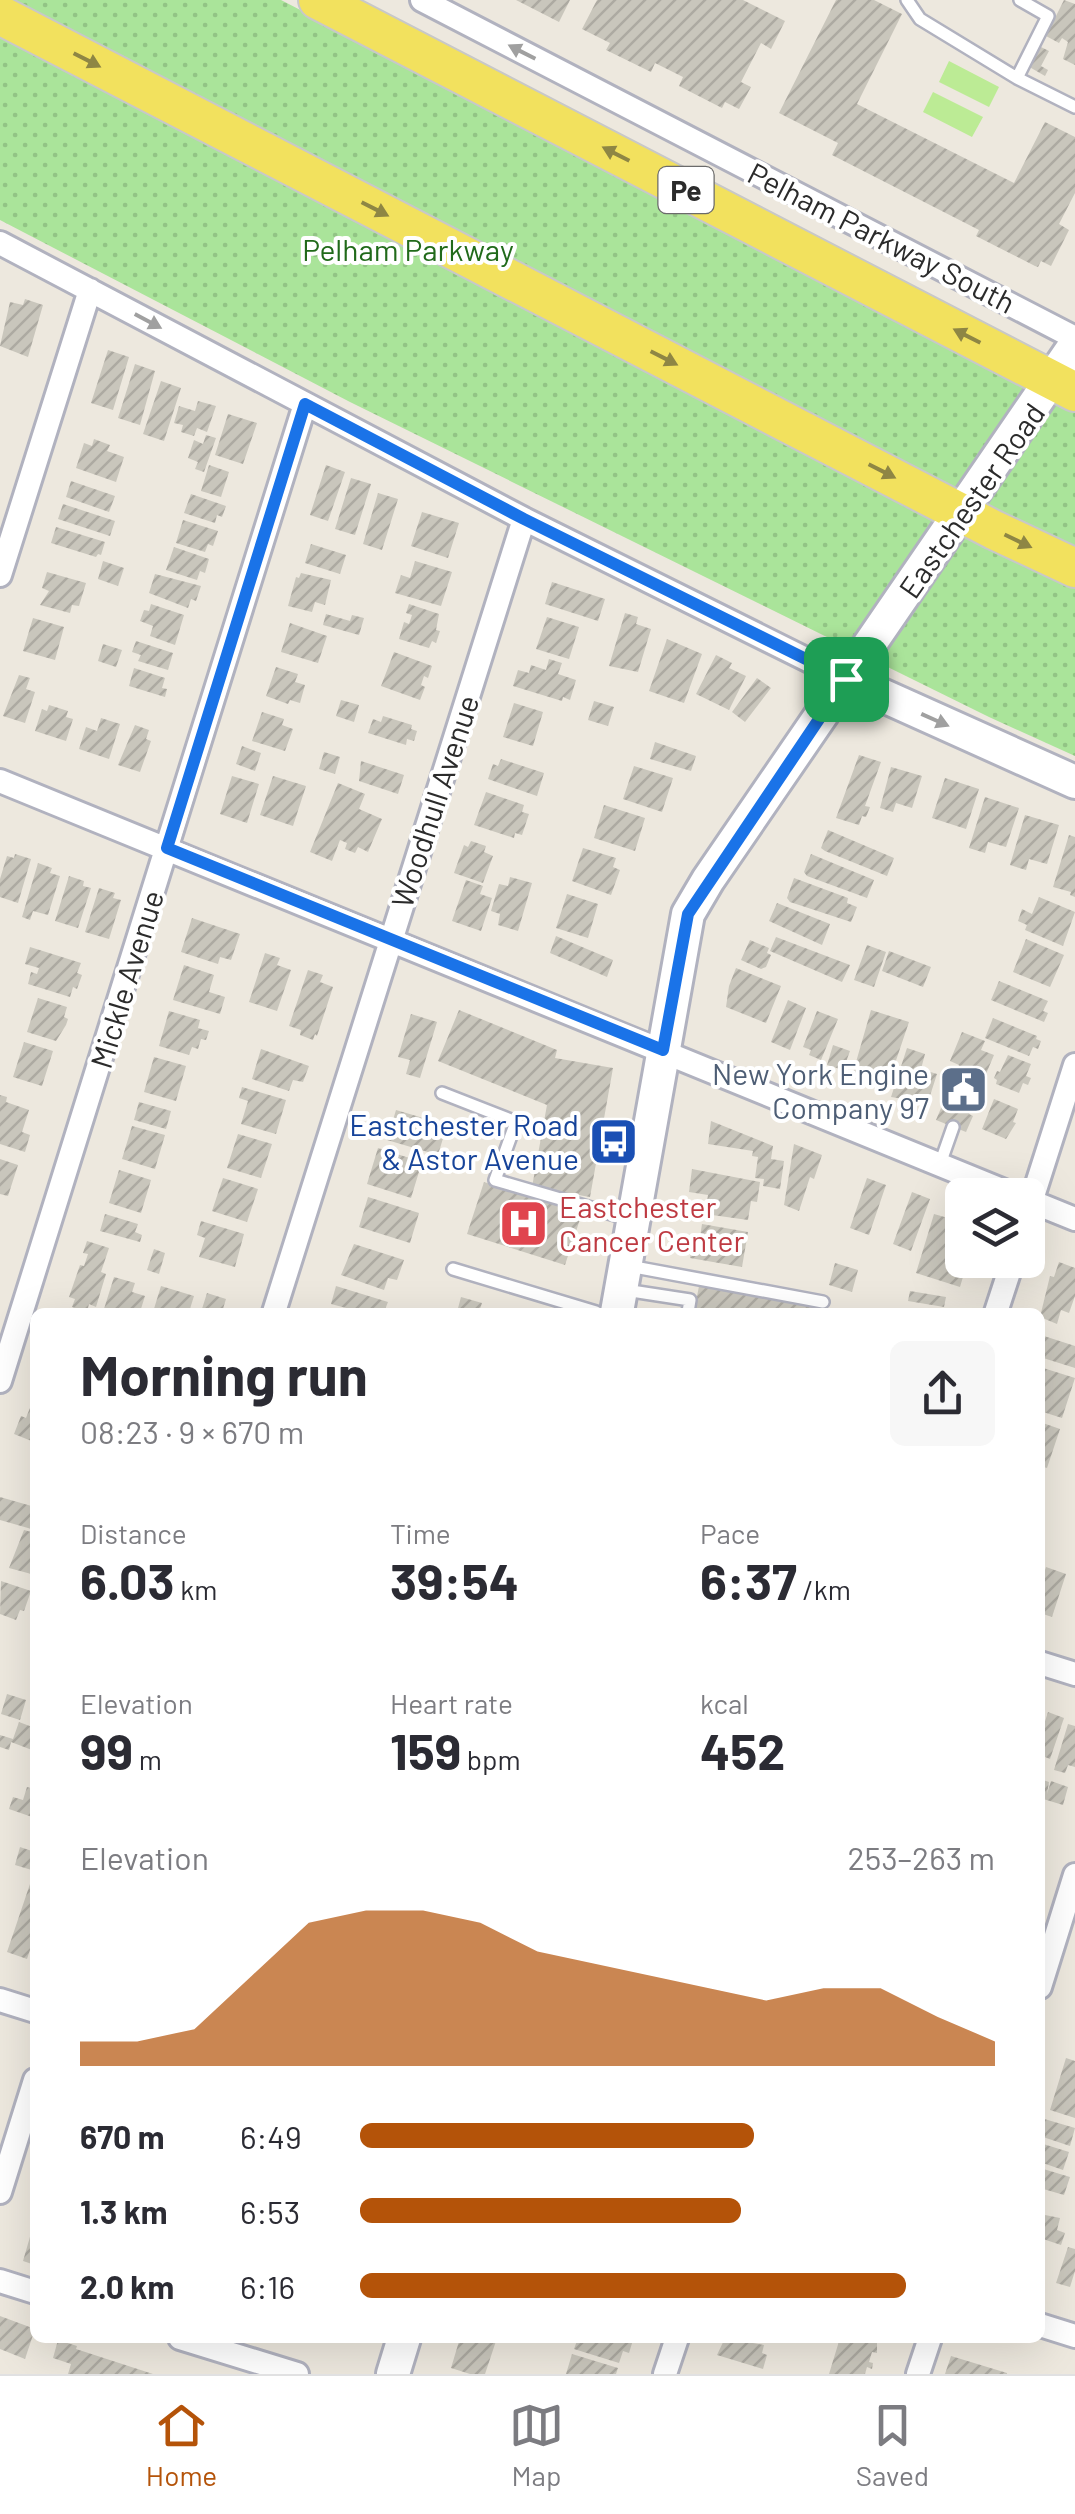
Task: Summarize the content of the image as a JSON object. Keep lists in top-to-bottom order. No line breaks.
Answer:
{"streets":{"main road":["Pe","Eastchester Road"],"street":["Pelham Parkway South","Woodhull Avenue","Mickle Avenue"]},"crossings":[["Pe","Eastchester Road"],["Pelham Parkway South","Eastchester Road"]],"one_way":["Pelham Parkway South"],"parks":["Pelham Parkway"],"places":{"public building":["New York Engine Company 97"],"bus stop":["Eastchester Road & Astor Avenue"],"hospital":["Eastchester Cancer Center"]},"page":{"heading":["Morning run","08:23 · 9 × 670 m"],"stats":[["Distance","6.03 km"],["Time","39:54"],["Pace","6:37 /km"],["Elevation","99 m"],["Heart rate","159 bpm"],["kcal","452"]],"chart":["Elevation","253–263 m"],"list":[{"name":"670 m","note":"6:49"},{"name":"1.3 km","note":"6:53"},{"name":"2.0 km","note":"6:16"}],"tabs":["Home","Map","Saved"]}}
